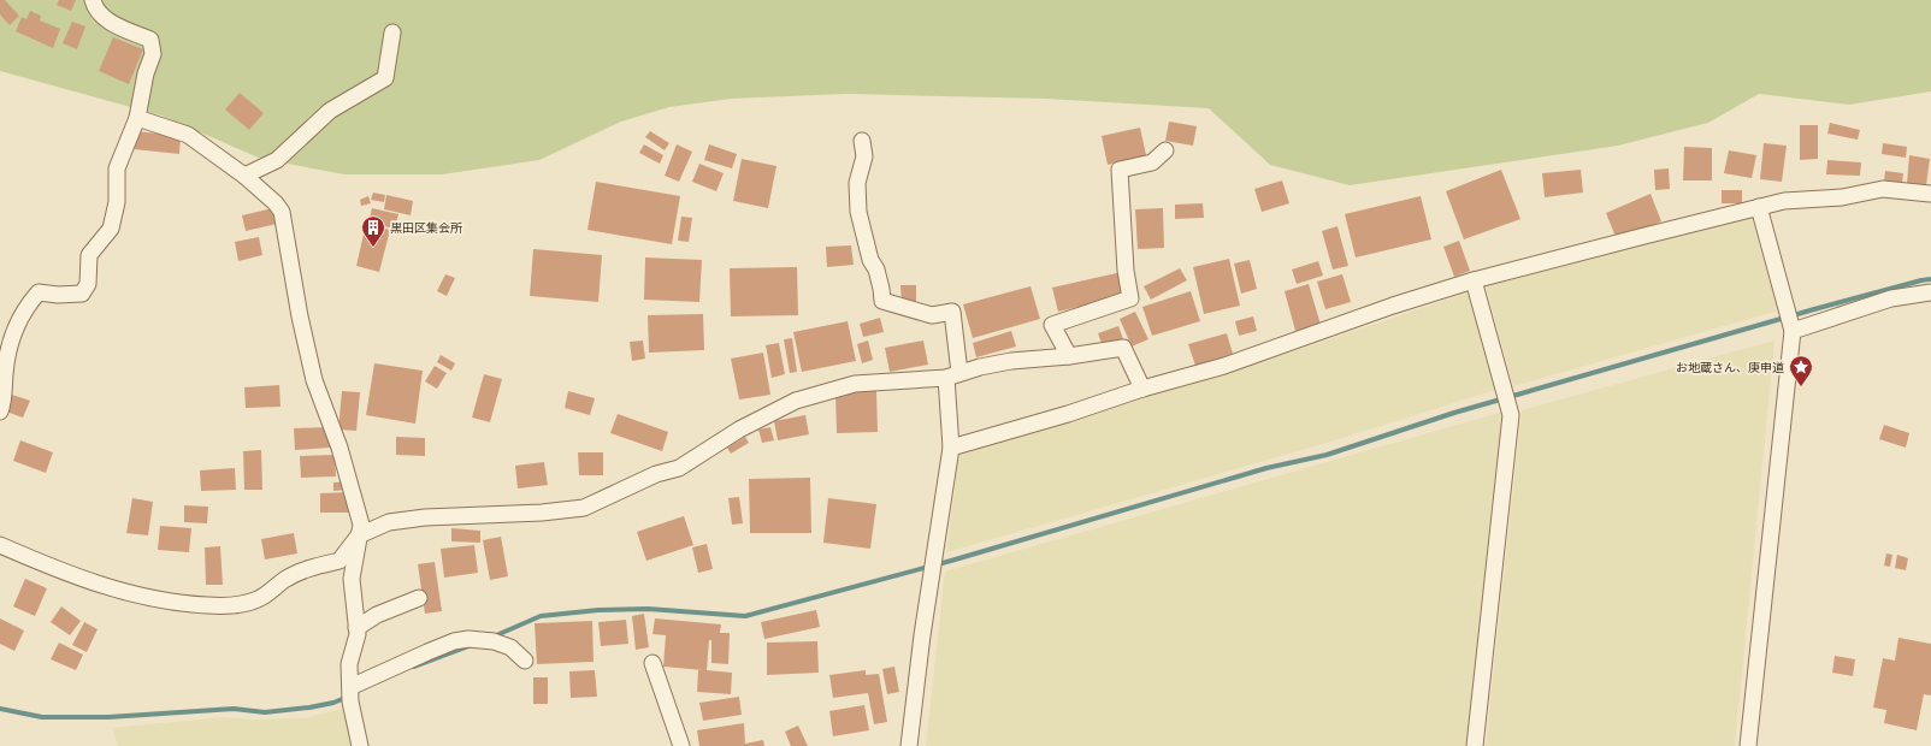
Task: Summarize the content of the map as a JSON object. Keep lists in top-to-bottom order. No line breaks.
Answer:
{"places":{"building":["黒田区集会所"],"place":["お地蔵さん、庚申道"]}}
